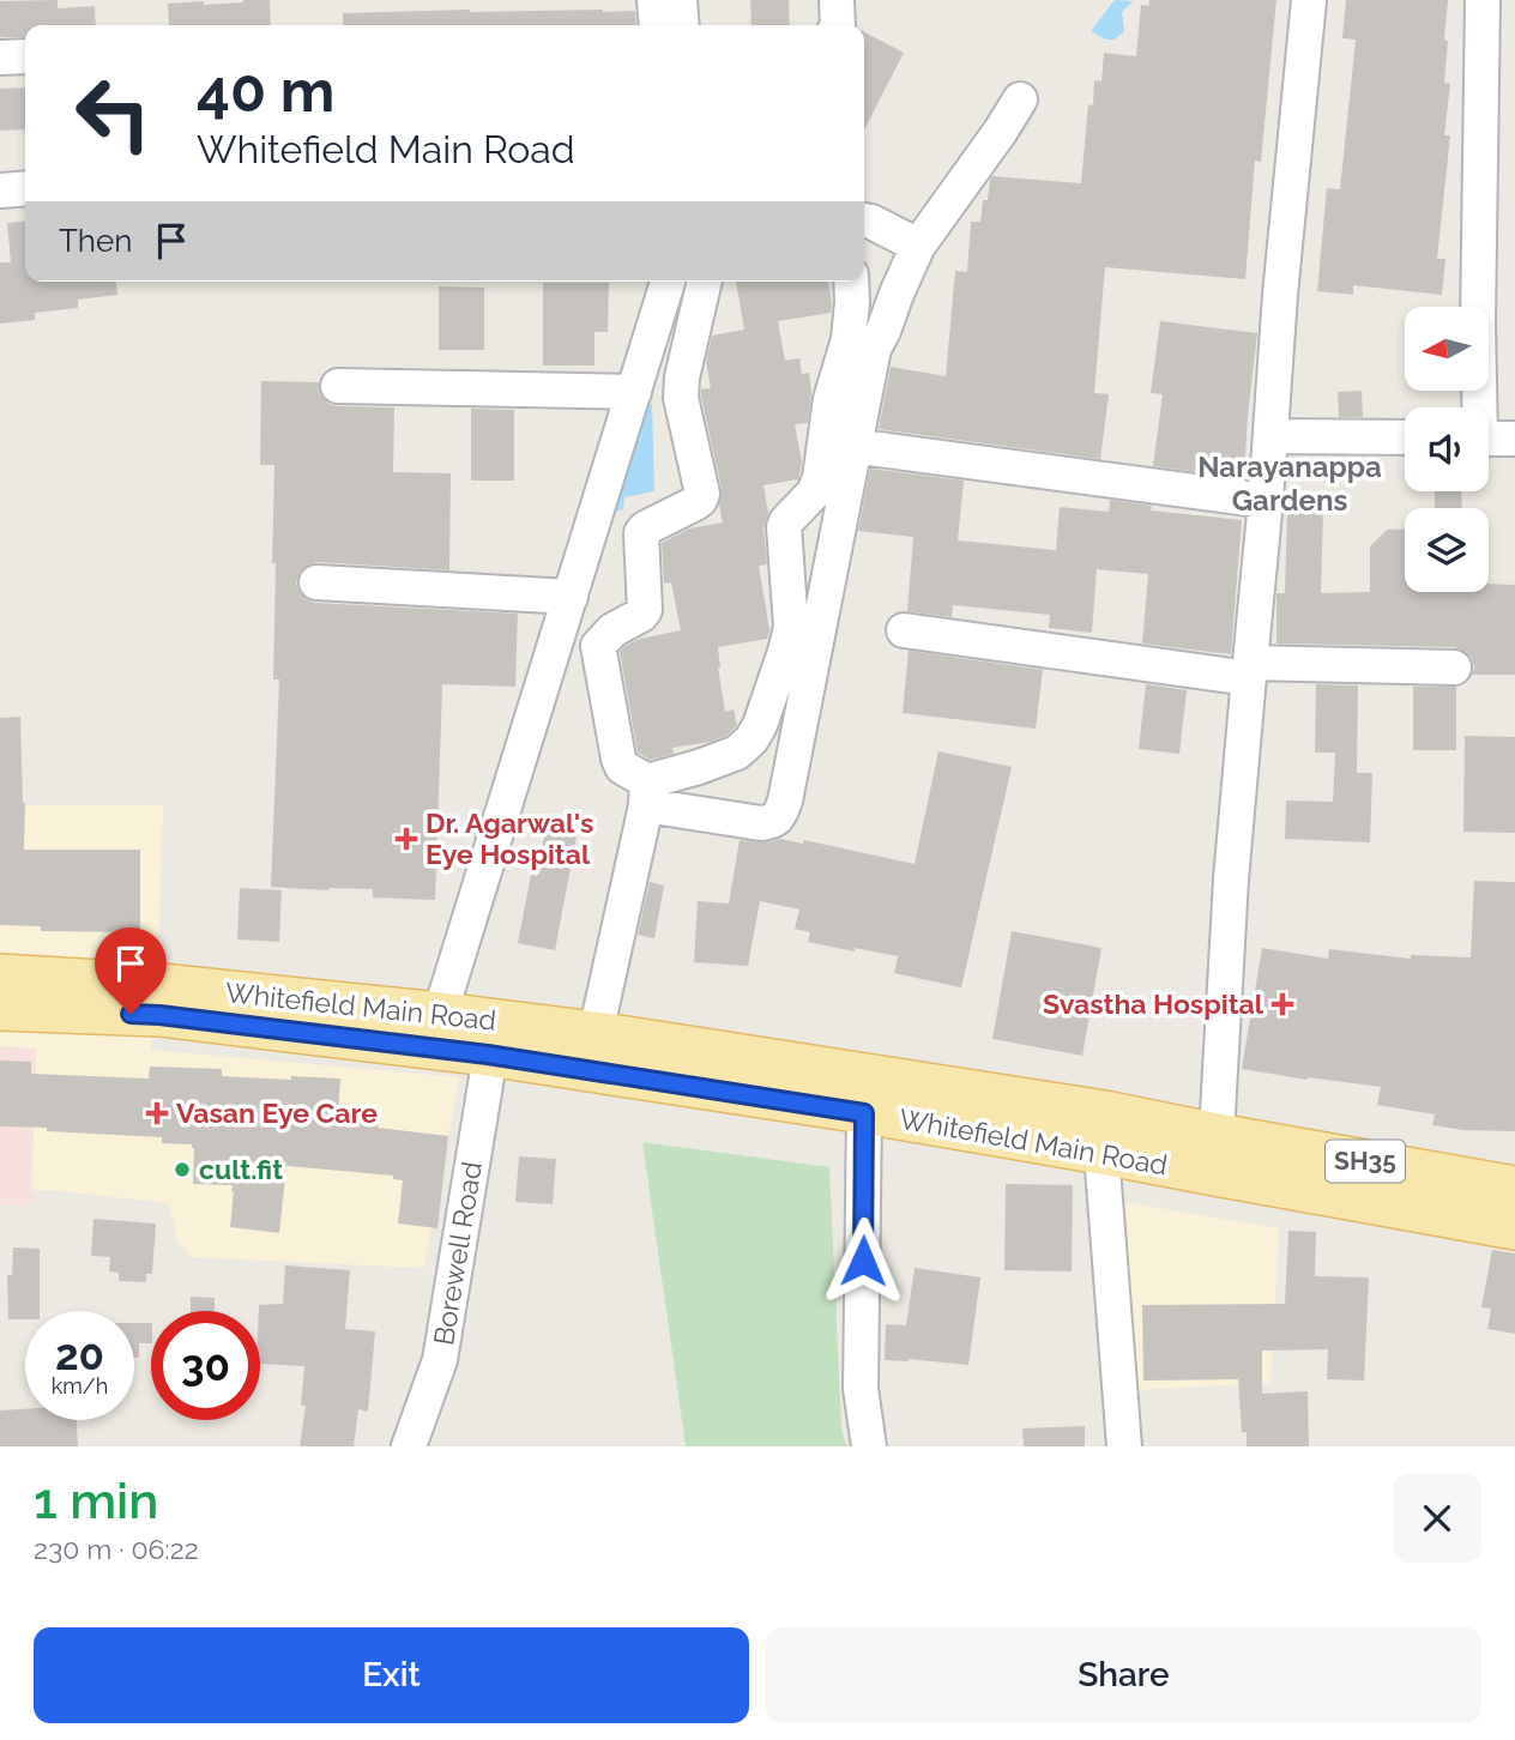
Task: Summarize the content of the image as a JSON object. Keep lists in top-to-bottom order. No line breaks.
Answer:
{"streets":{"main road":["Whitefield Main Road","SH35"],"street":["Borewell Road"]},"crossings":[["Whitefield Main Road","Borewell Road"]],"districts":["Narayanappa Gardens"],"places":{"health":["Dr. Agarwal's Eye Hospital","Svastha Hospital","Vasan Eye Care"],"other":["cult.fit"]},"north":"left","page":{"turn":["40 m","Whitefield Main Road"],"then":"Then","speed":"20 km/h","limit":"30","heading":["1 min","230 m · 06:22"],"buttons":["Exit","Share"]}}
